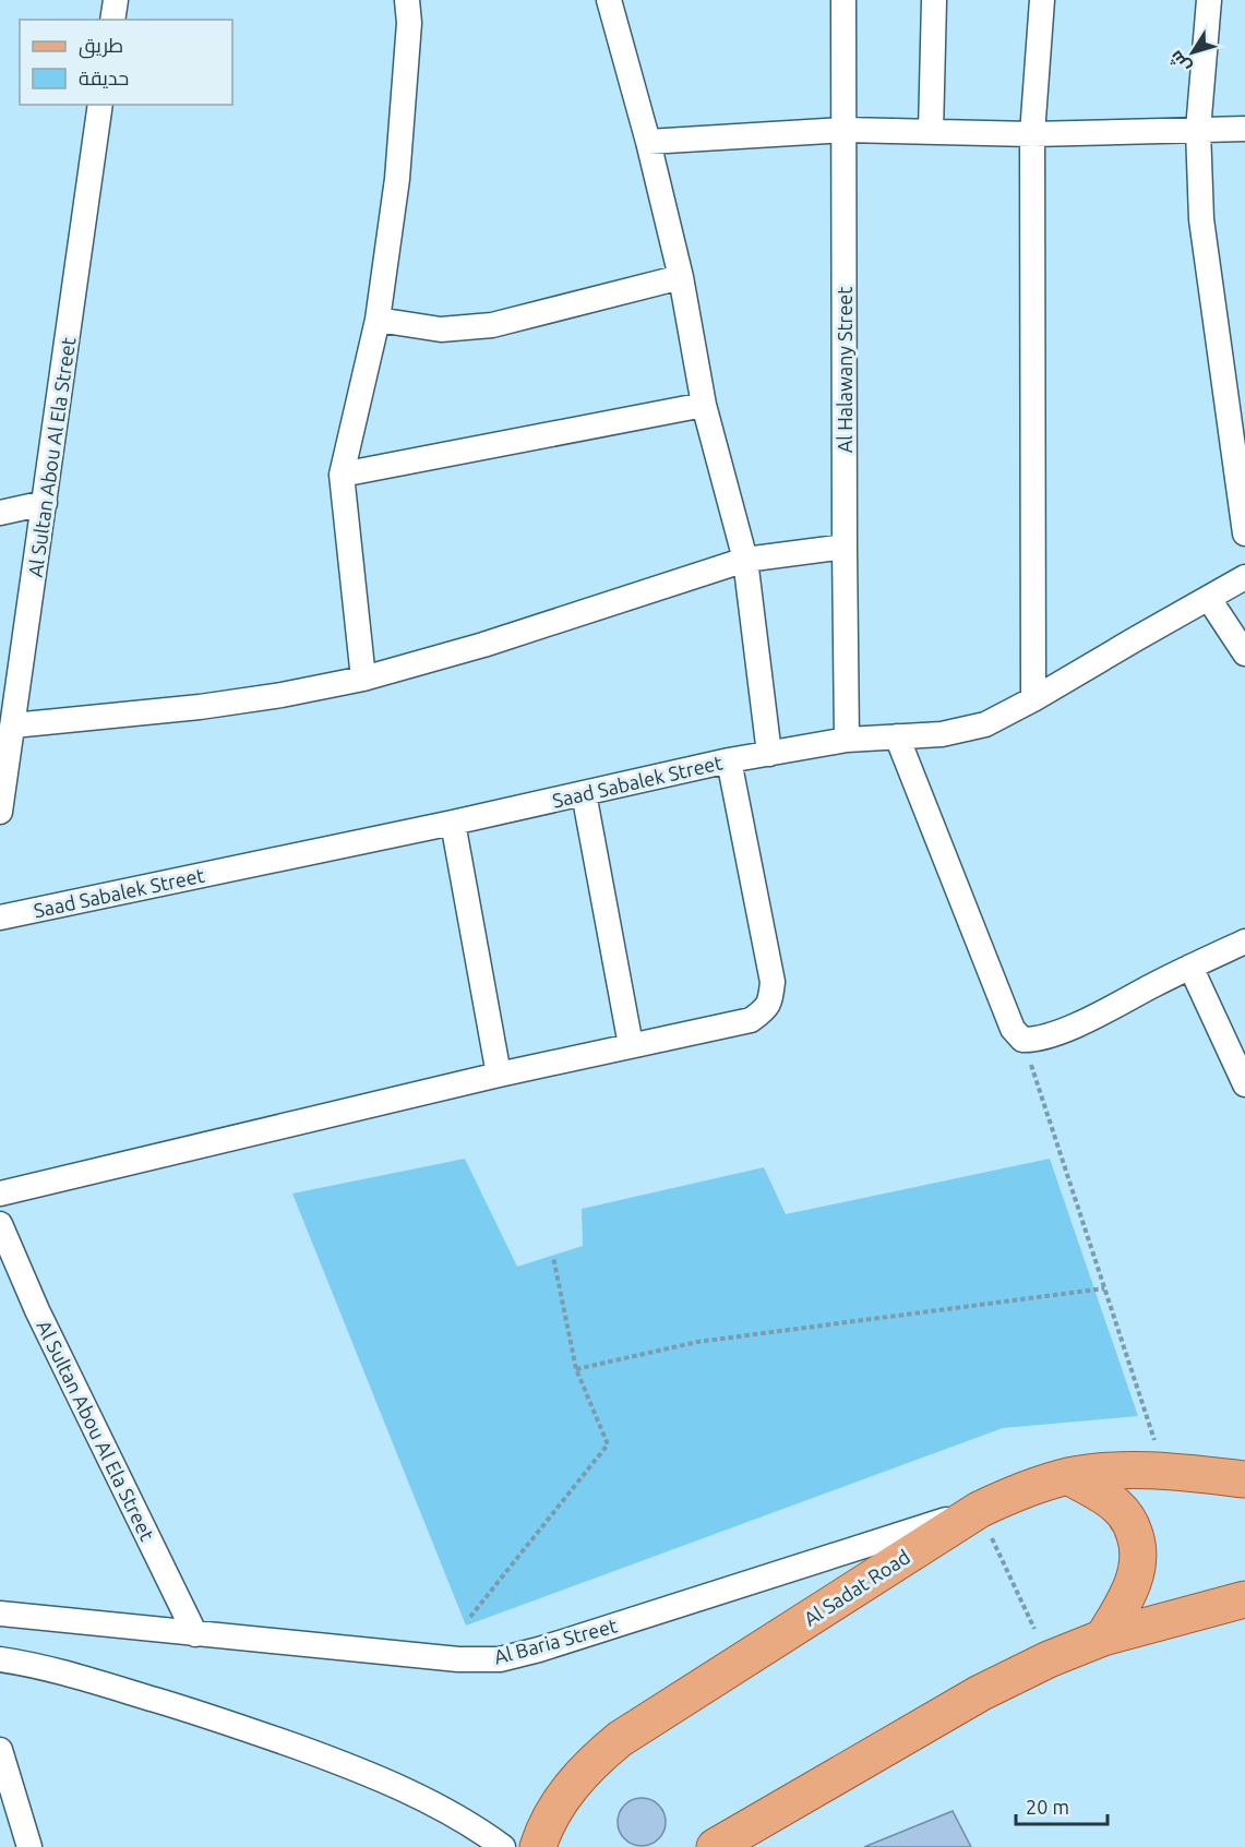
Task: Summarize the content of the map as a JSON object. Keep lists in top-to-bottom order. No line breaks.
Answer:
{"streets":{"main road":["Al Sadat Road"],"street":["Al Halawany Street","Al Sultan Abou Al Ela Street","Saad Sabalek Street","Al Baria Street"]},"crossings":[["Al Halawany Street","Saad Sabalek Street"],["Al Sultan Abou Al Ela Street","Al Baria Street"],["Al Sadat Road","Al Baria Street"]],"legend":["طريق","حديقة"],"scale_bar":"20 m","north":"bottom left"}
